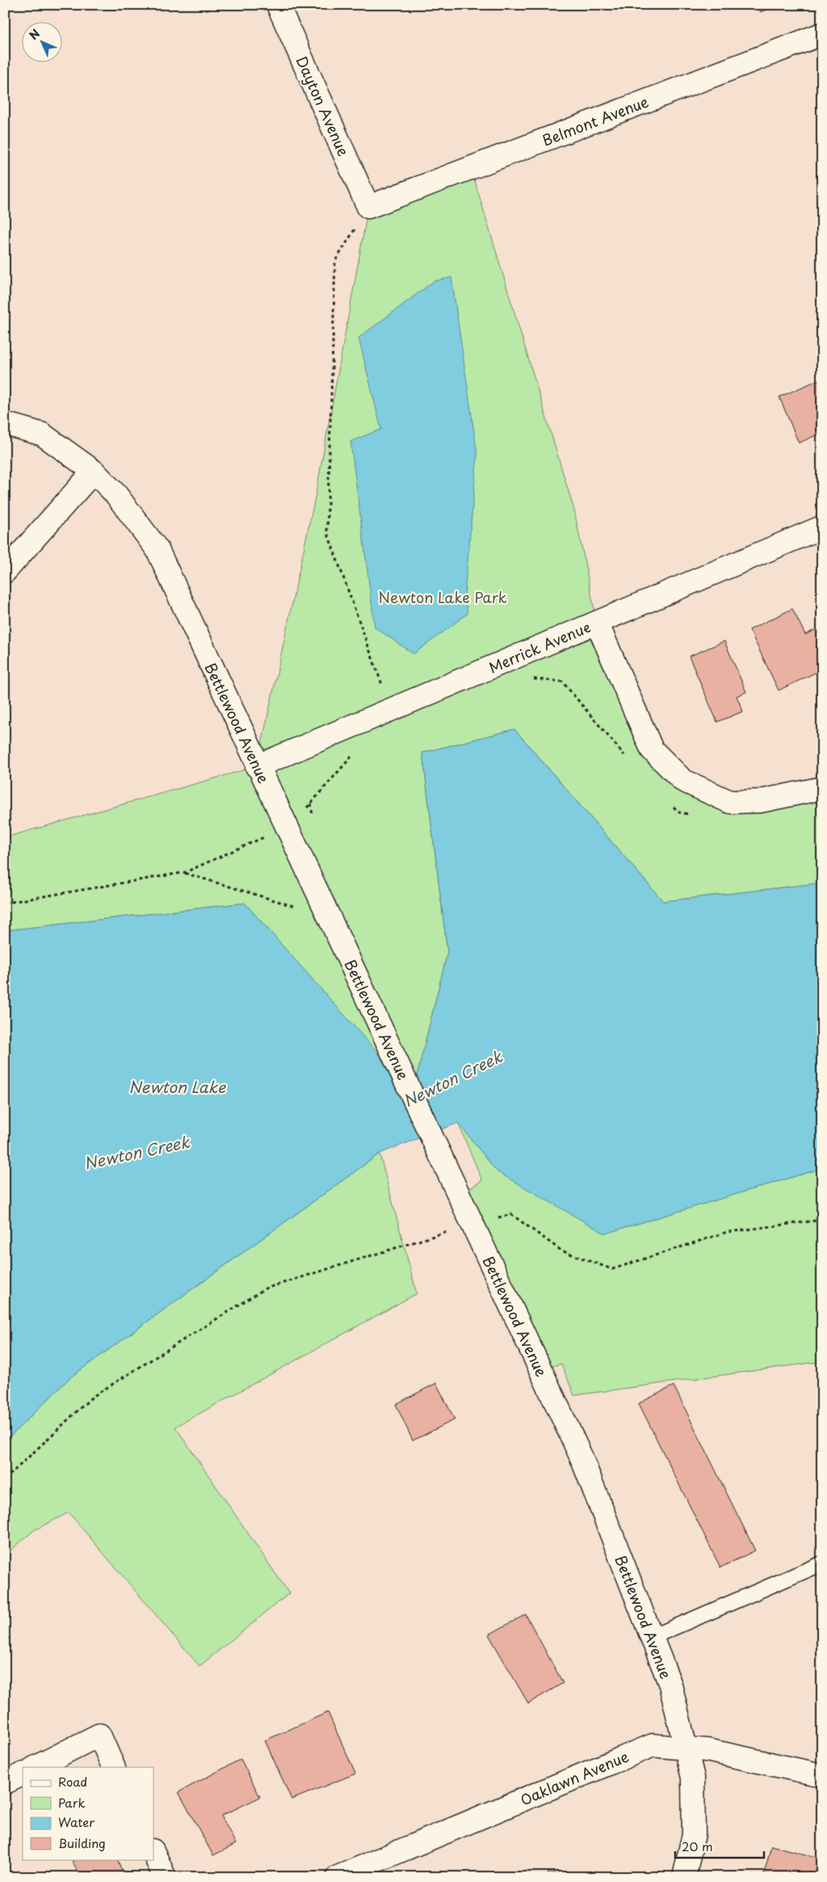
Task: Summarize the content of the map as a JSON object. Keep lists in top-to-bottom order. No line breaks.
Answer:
{"streets":{"street":["Dayton Avenue","Belmont Avenue","Merrick Avenue","Bettlewood Avenue","Oaklawn Avenue"]},"crossings":[["Dayton Avenue","Belmont Avenue"],["Merrick Avenue","Bettlewood Avenue"],["Bettlewood Avenue","Oaklawn Avenue"]],"water":["Newton Creek","Newton Lake"],"parks":["Newton Lake Park"],"legend":["Road","Park","Water","Building"],"scale_bar":"20 m","north":"top left"}
